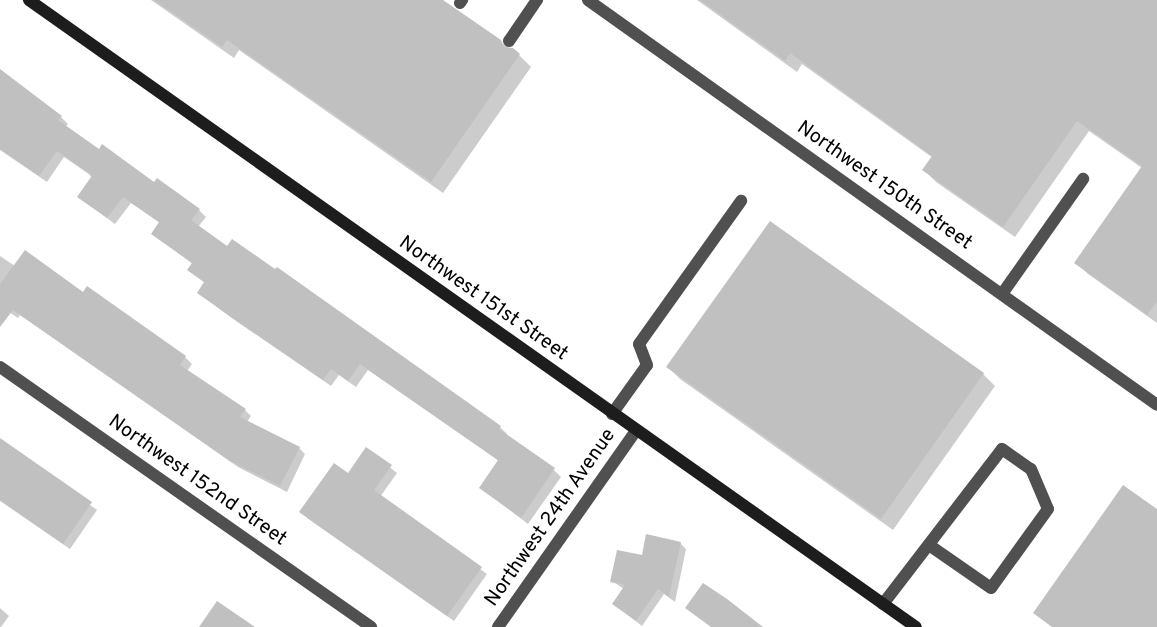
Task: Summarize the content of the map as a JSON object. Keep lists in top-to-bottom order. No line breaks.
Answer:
{"streets":{"street":["Northwest 150th Street","Northwest 151st Street","Northwest 152nd Street","Northwest 24th Avenue"]},"crossings":[["Northwest 151st Street","Northwest 24th Avenue"]]}
